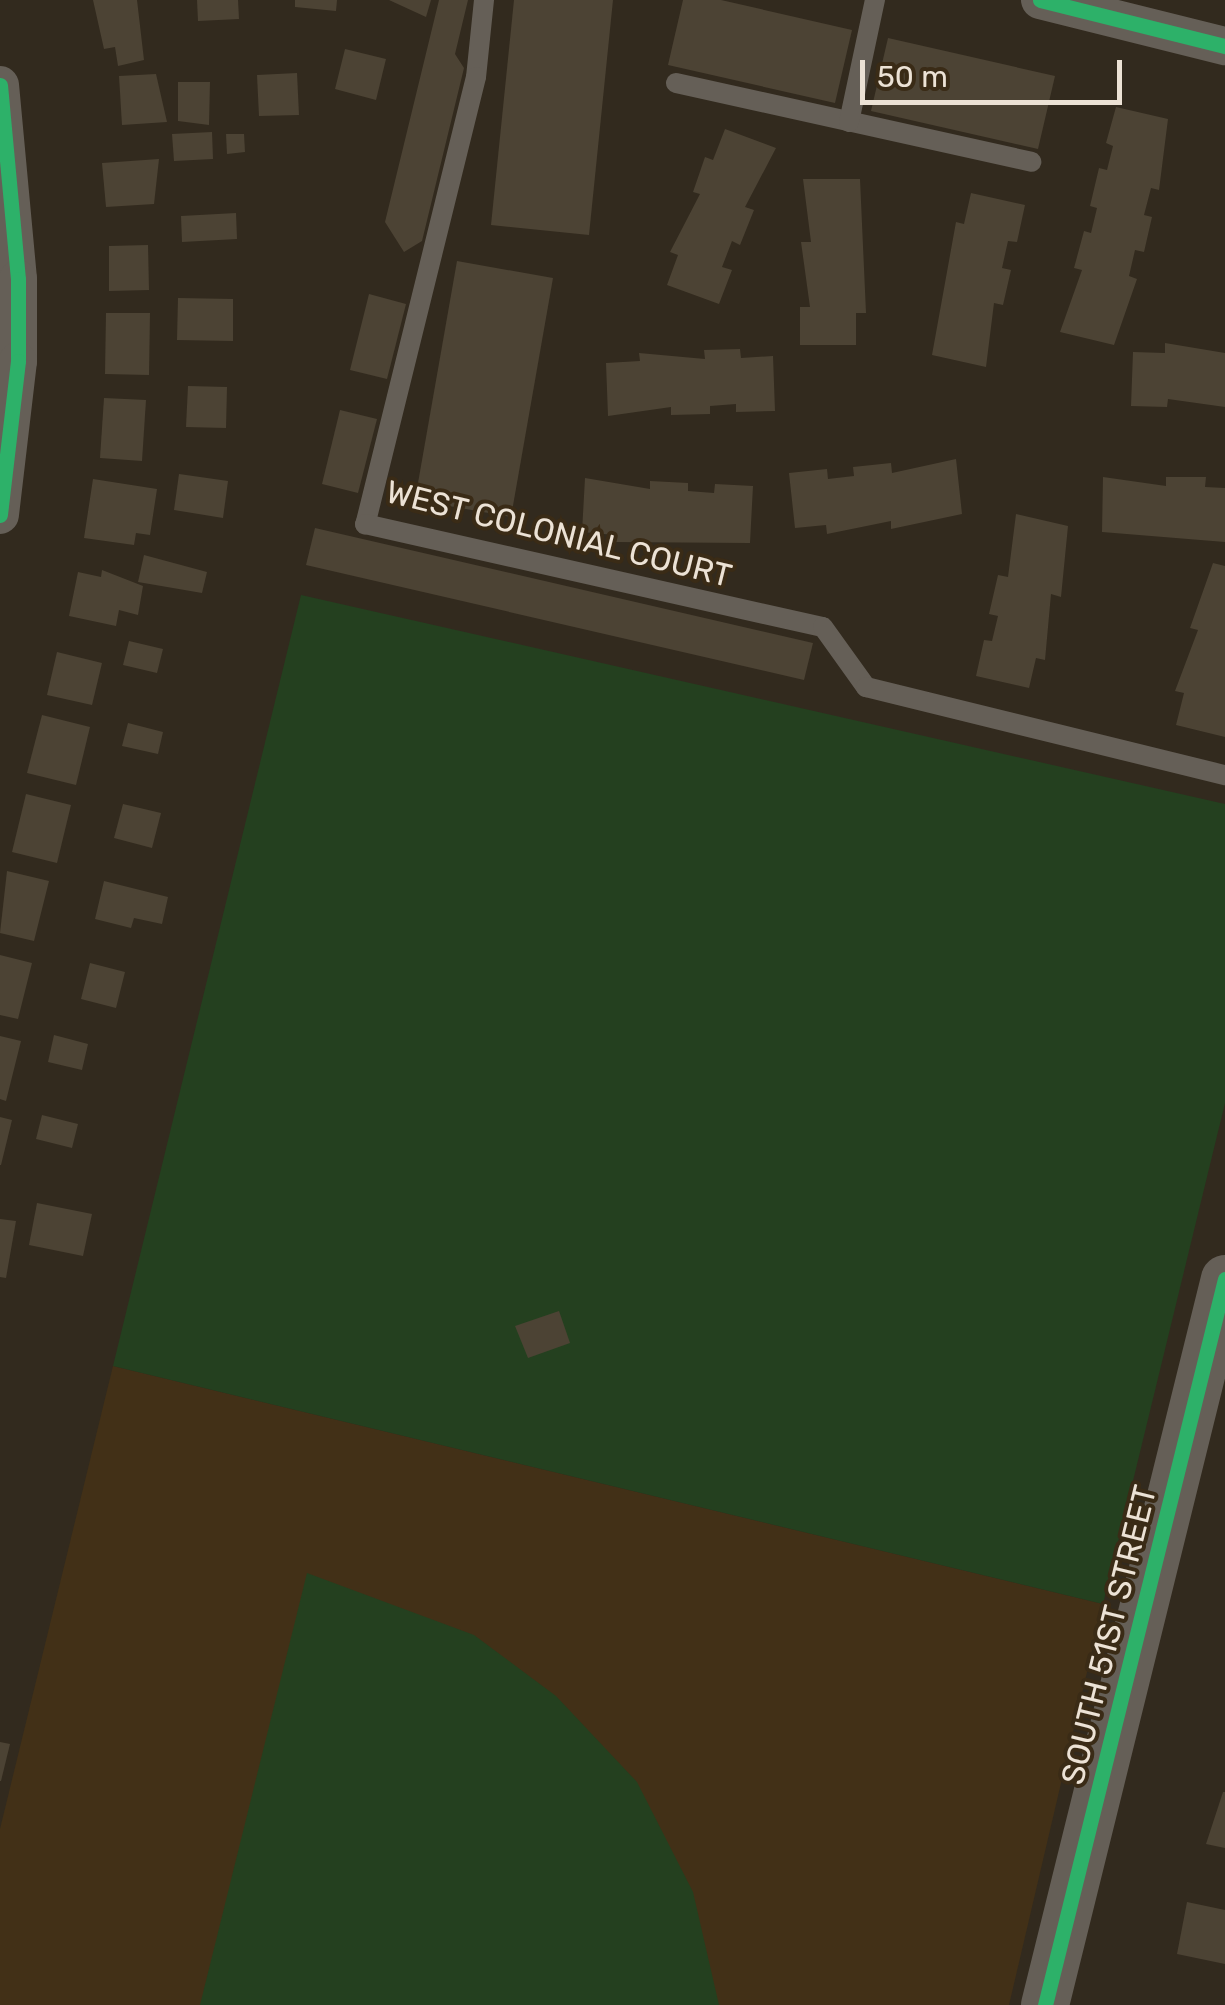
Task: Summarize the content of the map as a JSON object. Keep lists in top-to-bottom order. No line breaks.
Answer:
{"streets":{"street":["SOUTH 51ST STREET"],"lane":["WEST COLONIAL COURT"]},"scale_bar":"50 m"}
